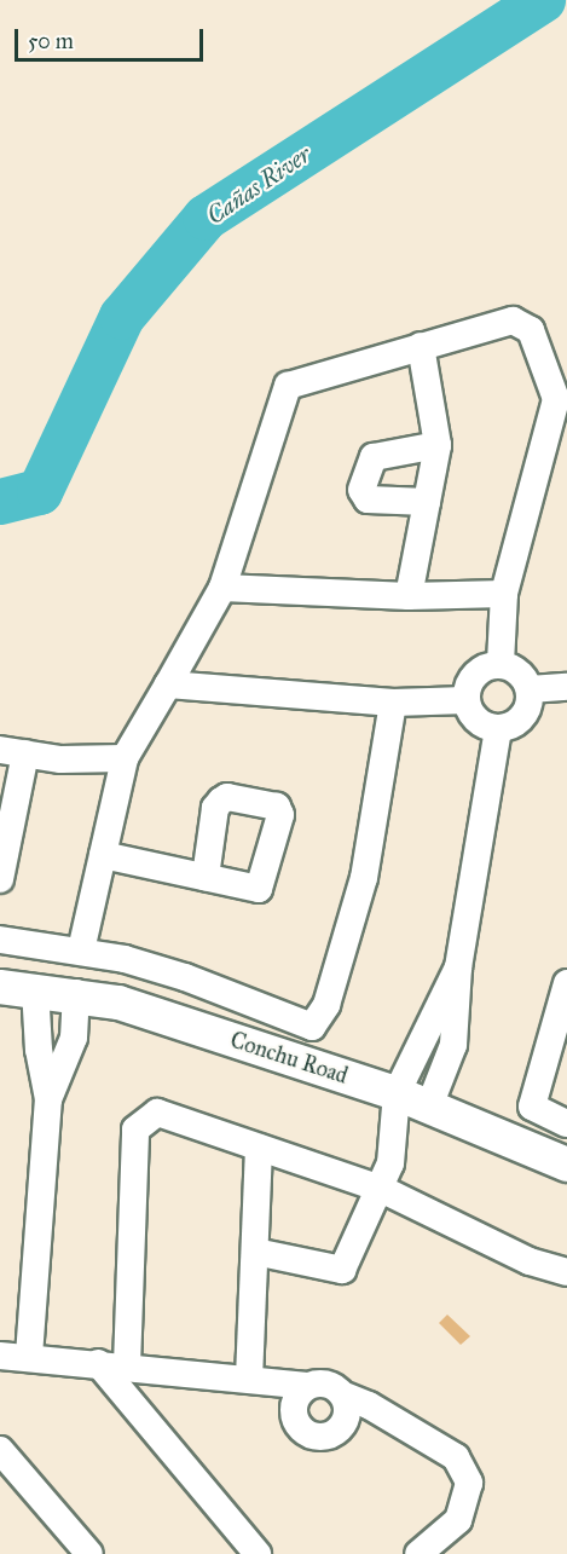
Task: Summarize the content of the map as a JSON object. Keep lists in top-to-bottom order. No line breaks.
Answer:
{"streets":{"main road":["Conchu Road"]},"water":["Cañas River"],"scale_bar":"50 m"}
